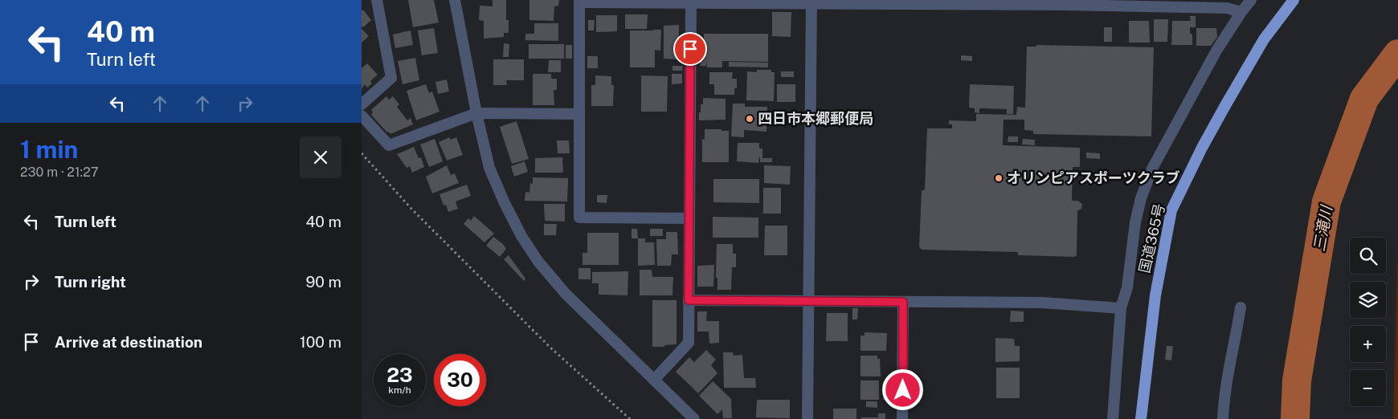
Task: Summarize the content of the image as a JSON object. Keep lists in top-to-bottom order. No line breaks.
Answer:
{"streets":{"highway":["国道365号"]},"water":["三滝川"],"places":["四日市本郷郵便局","オリンピアスポーツクラブ"],"page":{"turn":["40 m","Turn left"],"heading":["1 min","230 m · 21:27"],"list":[{"name":"Turn left","value":"40 m"},{"name":"Turn right","value":"90 m"},{"name":"Arrive at destination","value":"100 m"}],"map_buttons":["+","−"],"speed":"23 km/h","limit":"30"}}
